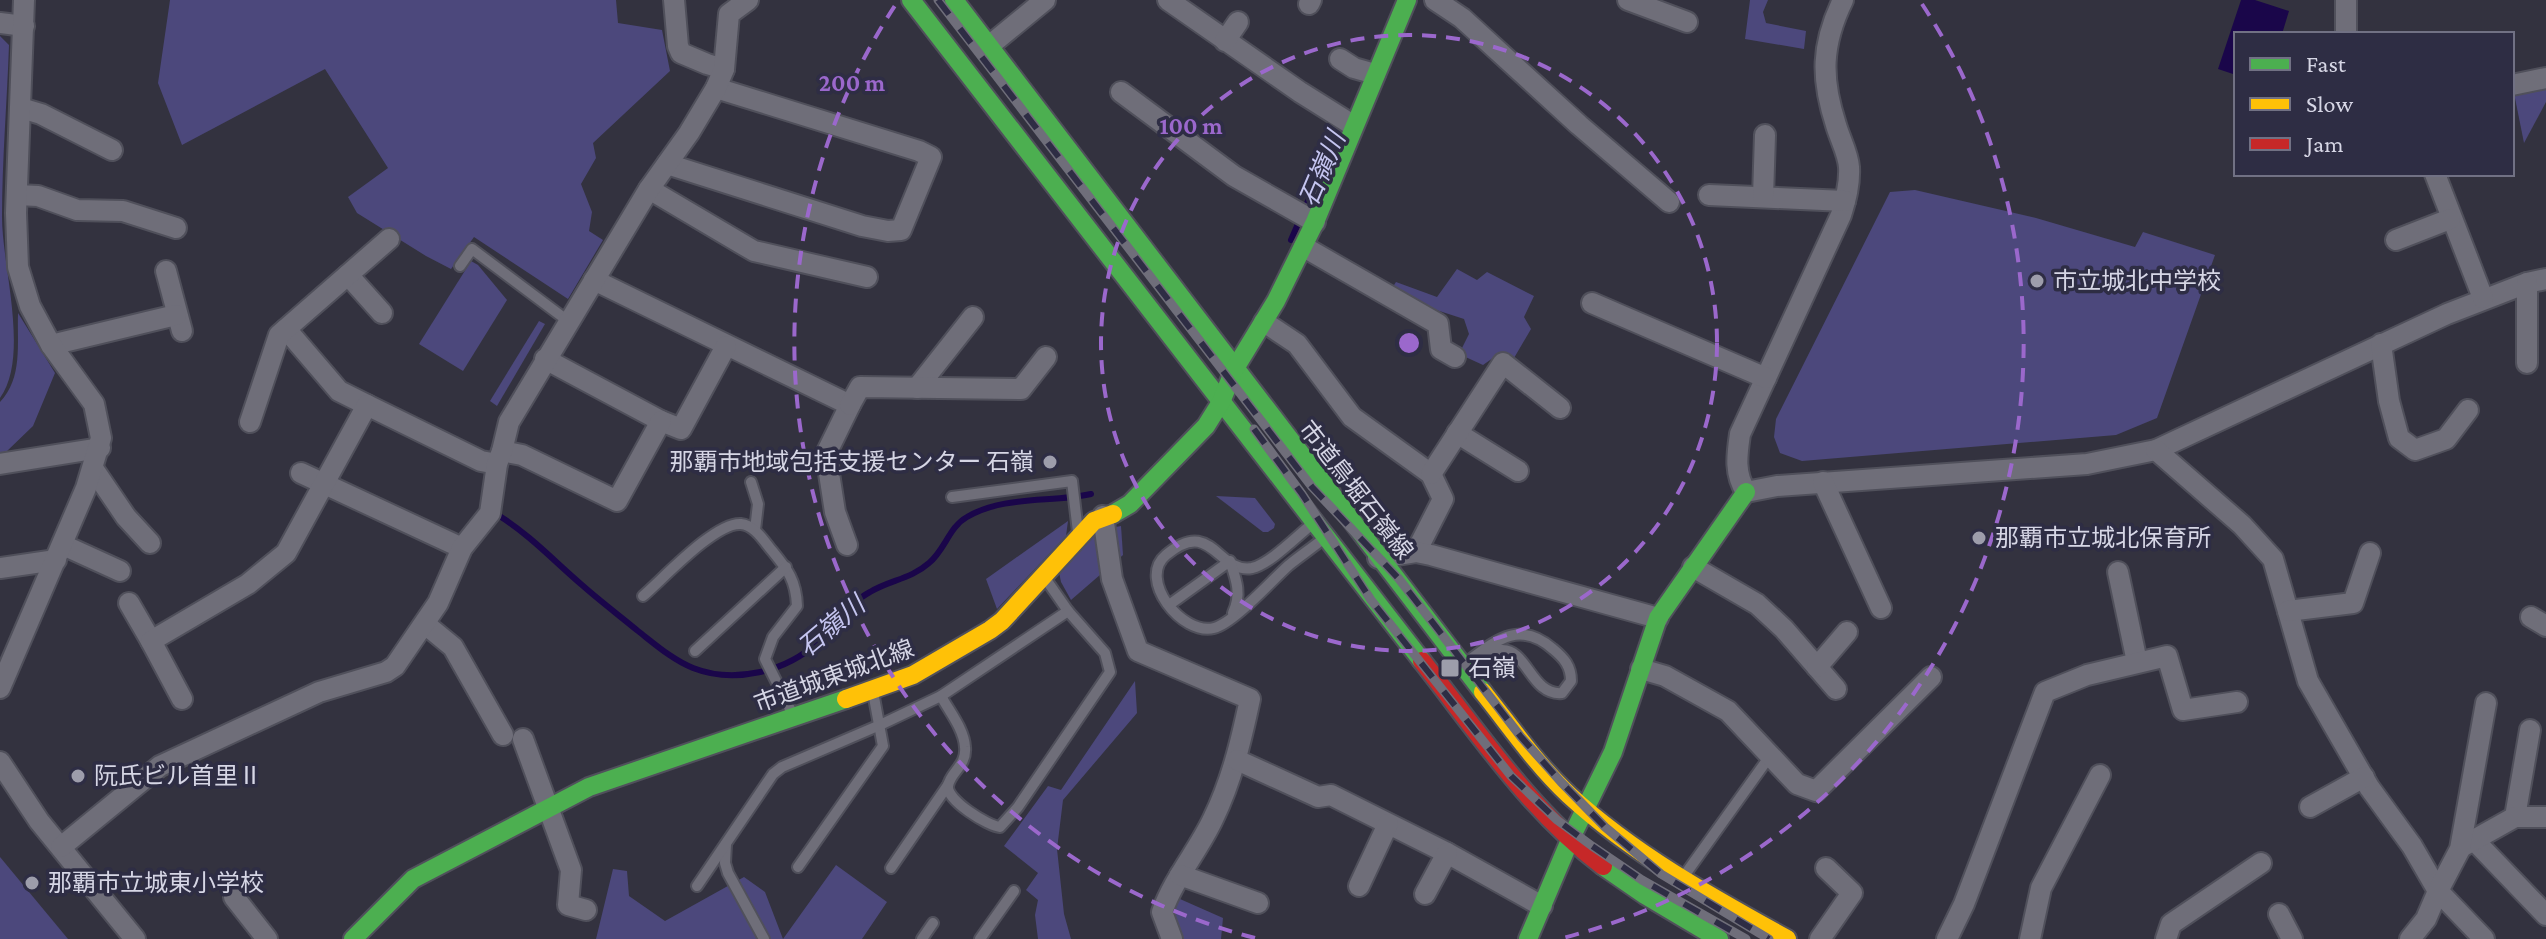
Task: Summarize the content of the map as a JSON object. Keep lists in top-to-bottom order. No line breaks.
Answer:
{"streets":{"street":["市道鳥堀石嶺線","市道城東城北線"]},"crossings":[["市道鳥堀石嶺線","市道城東城北線"]],"water":["石嶺川"],"places":{"other":["市立城北中学校","那覇市地域包括支援センター 石嶺","那覇市立城北保育所","阮氏ビル首里Ⅱ","那覇市立城東小学校"],"transit":["石嶺"]},"legend":["Fast","Slow","Jam"],"rings":["200 m","100 m"]}
